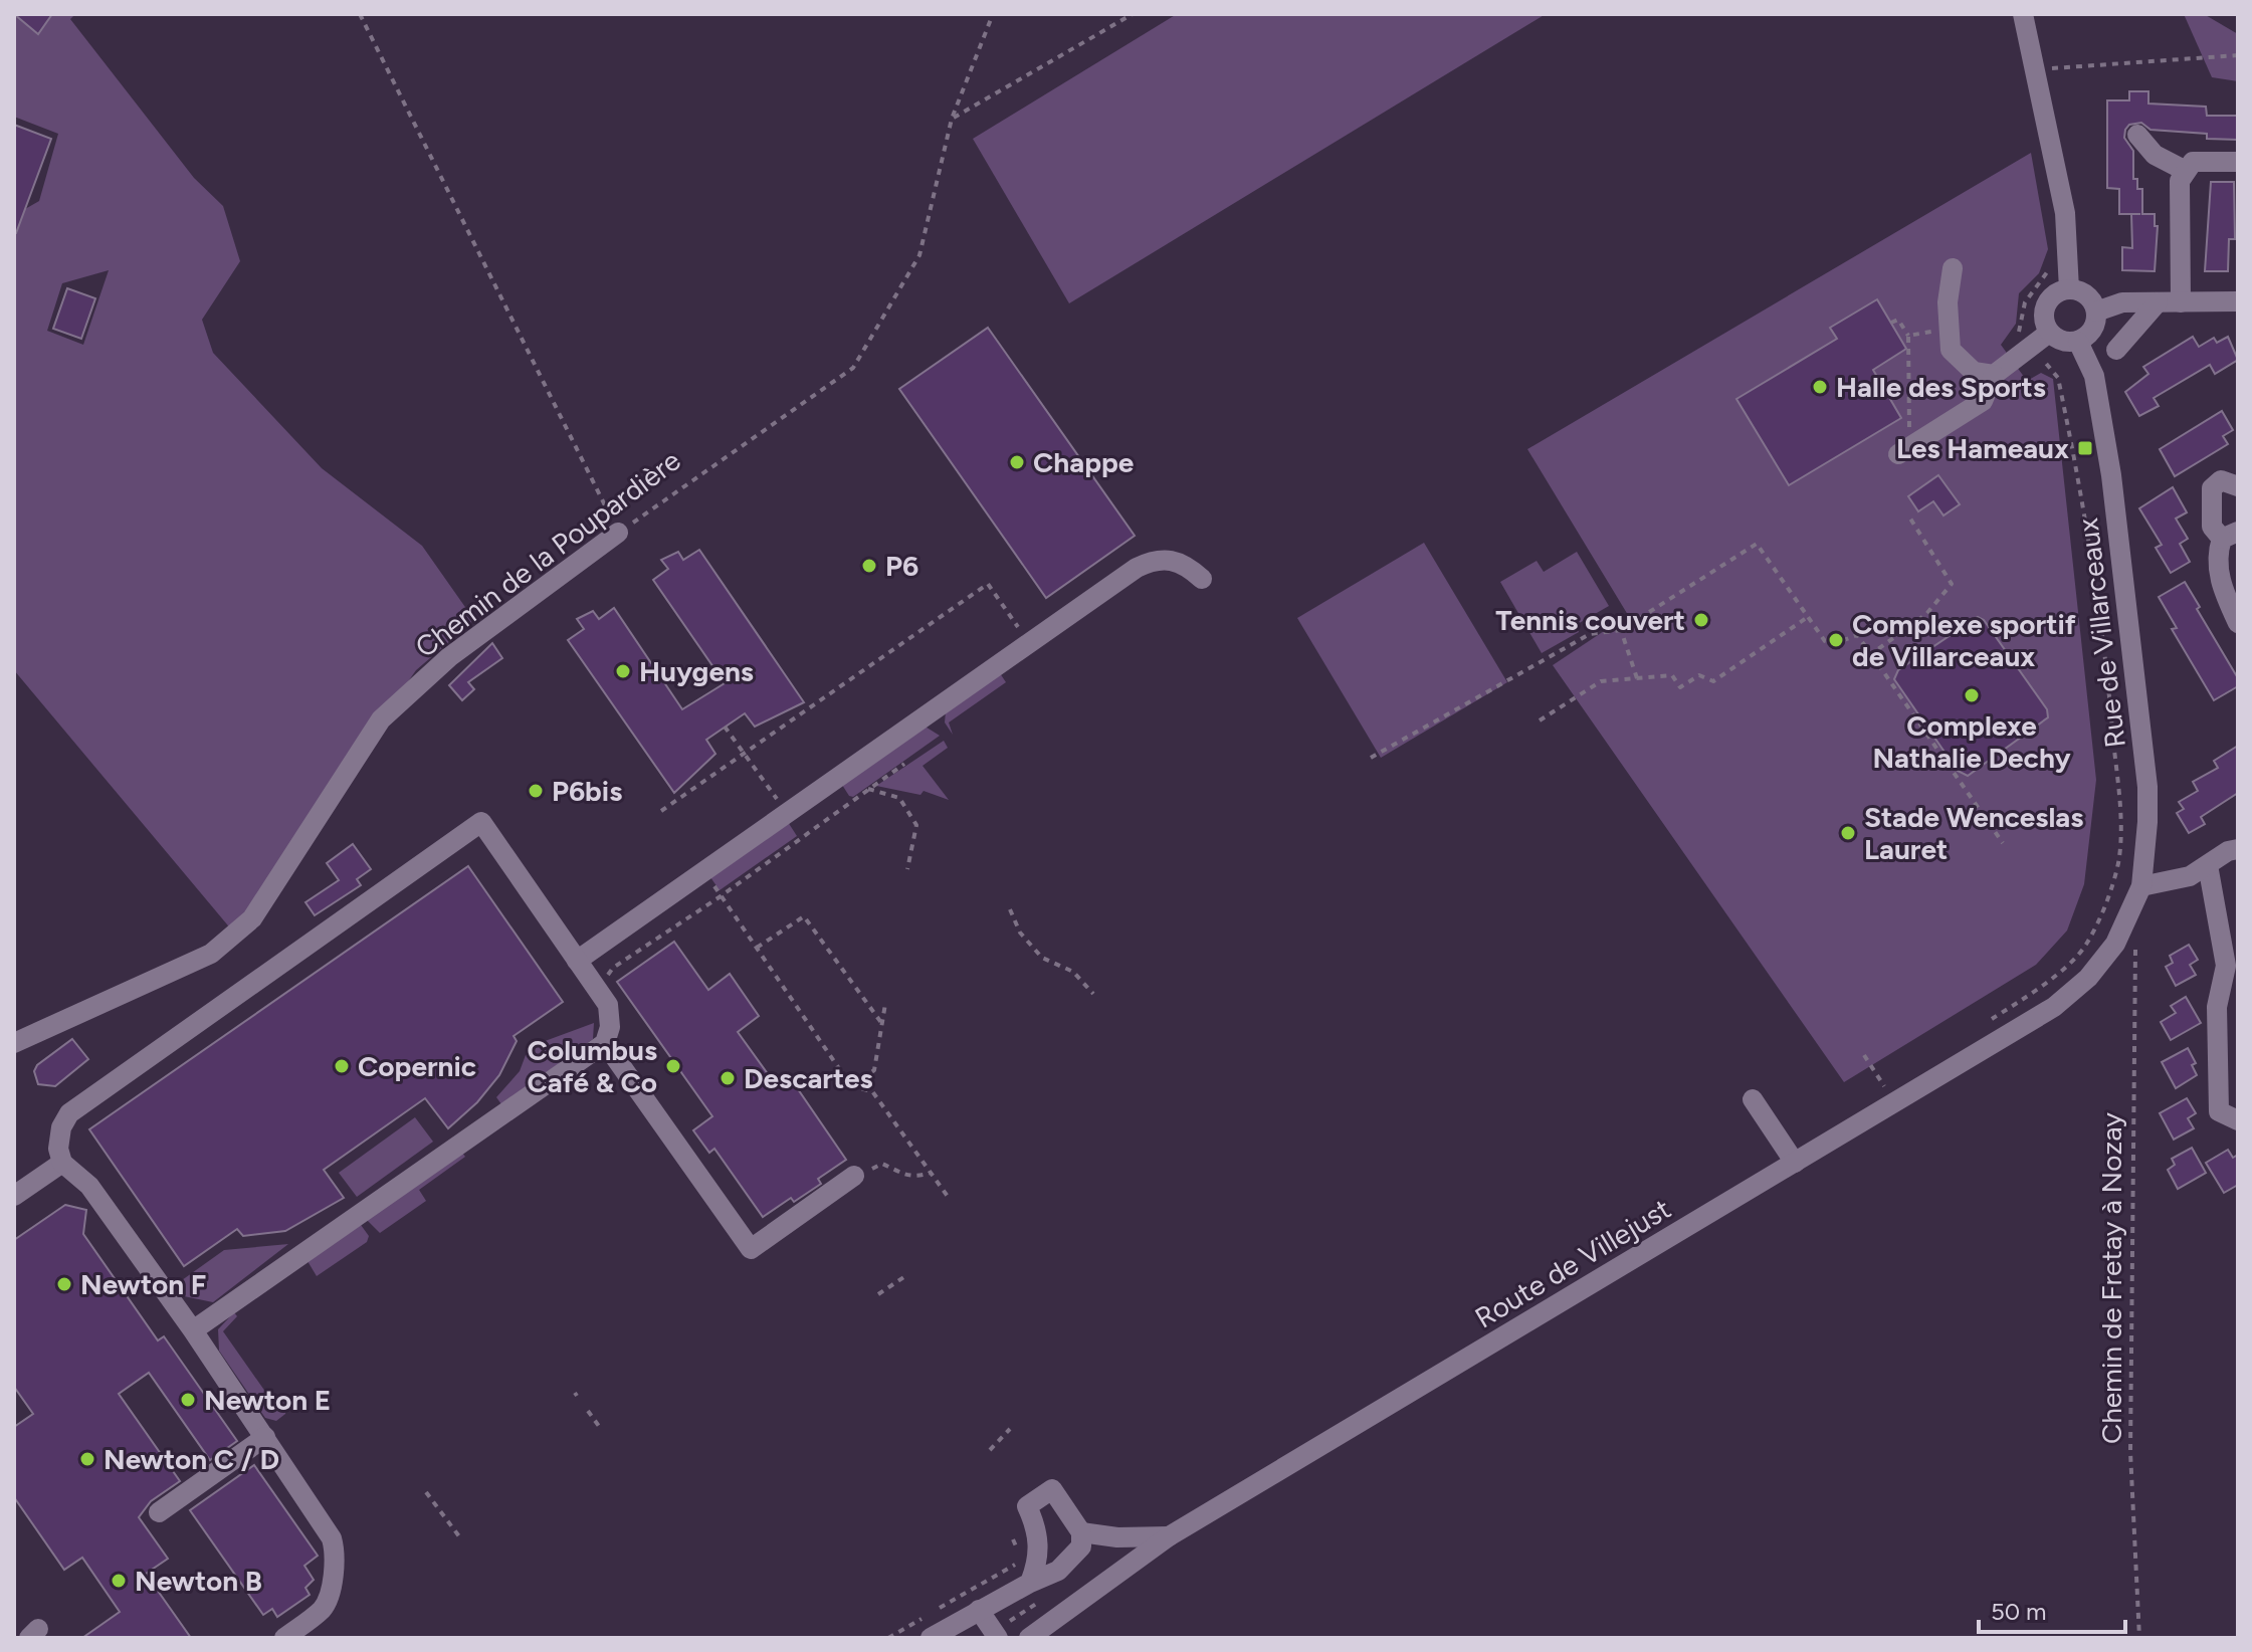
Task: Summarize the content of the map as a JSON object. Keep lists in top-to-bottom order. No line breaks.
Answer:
{"streets":{"street":["Chemin de la Poupardière","Rue de Villarceaux","Route de Villejust"],"path":["Chemin de Fretay à Nozay"]},"crossings":[["Rue de Villarceaux","Route de Villejust"],["Rue de Villarceaux","Chemin de Fretay à Nozay"],["Route de Villejust","Chemin de Fretay à Nozay"]],"places":{"other":["Halle des Sports","Chappe","P6","Tennis couvert","Complexe sportif de Villarceaux","Huygens","Complexe Nathalie Dechy","P6bis","Stade Wenceslas Lauret","Copernic","Columbus Café & Co","Descartes","Newton F","Newton E","Newton C / D","Newton B"],"transit":["Les Hameaux"]},"scale_bar":"50 m"}
